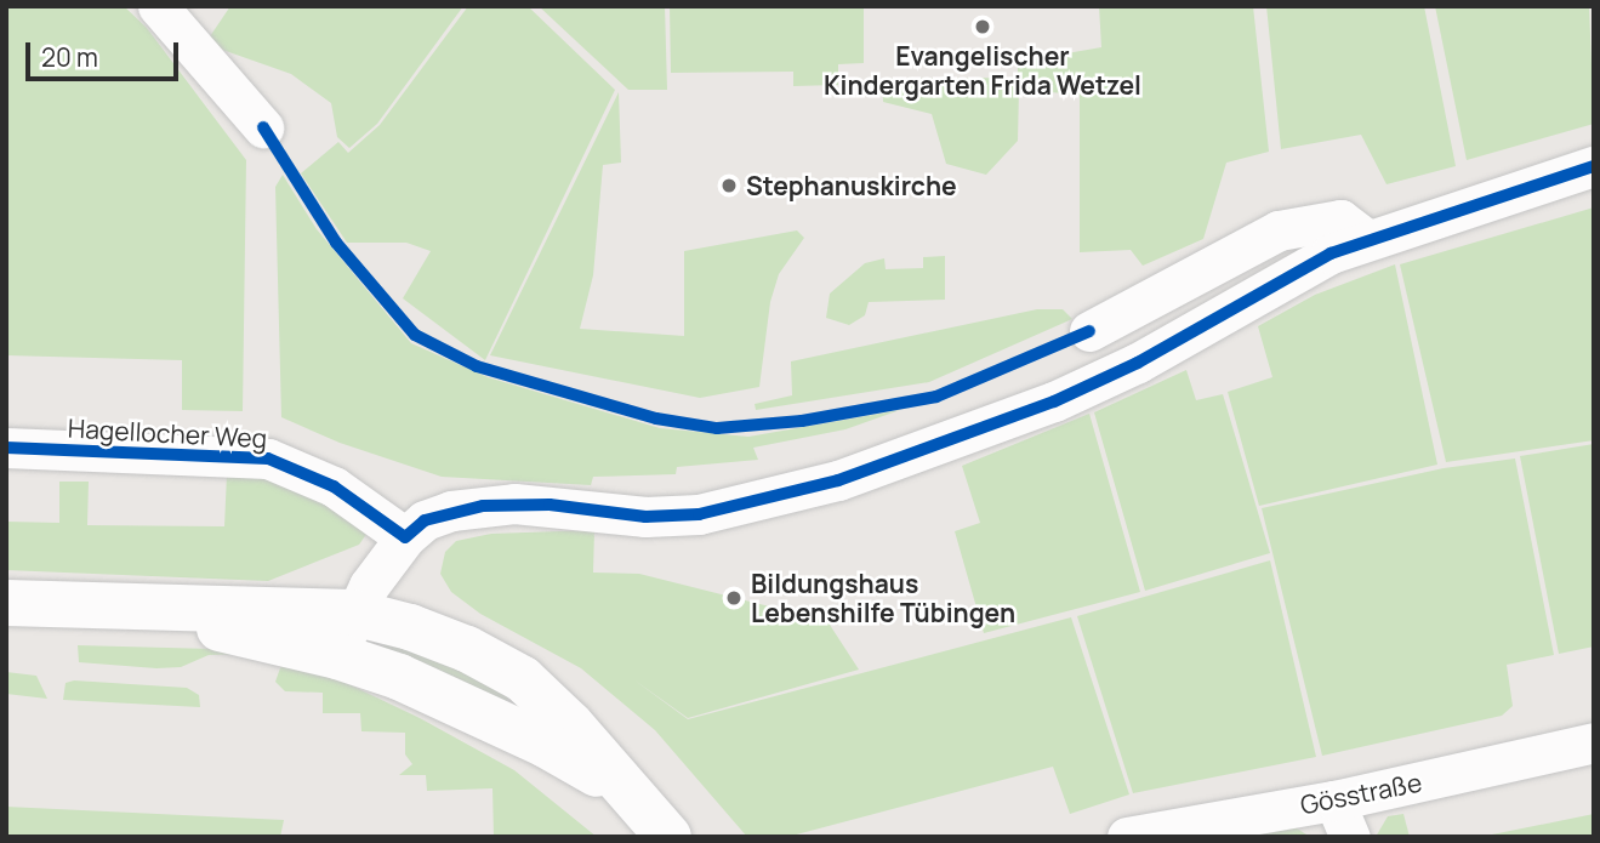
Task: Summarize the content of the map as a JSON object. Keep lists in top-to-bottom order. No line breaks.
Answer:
{"streets":{"street":["Hagellocher Weg","Gösstraße"]},"places":["Evangelischer Kindergarten Frida Wetzel","Stephanuskirche","Bildungshaus Lebenshilfe Tübingen"],"scale_bar":"20 m"}
